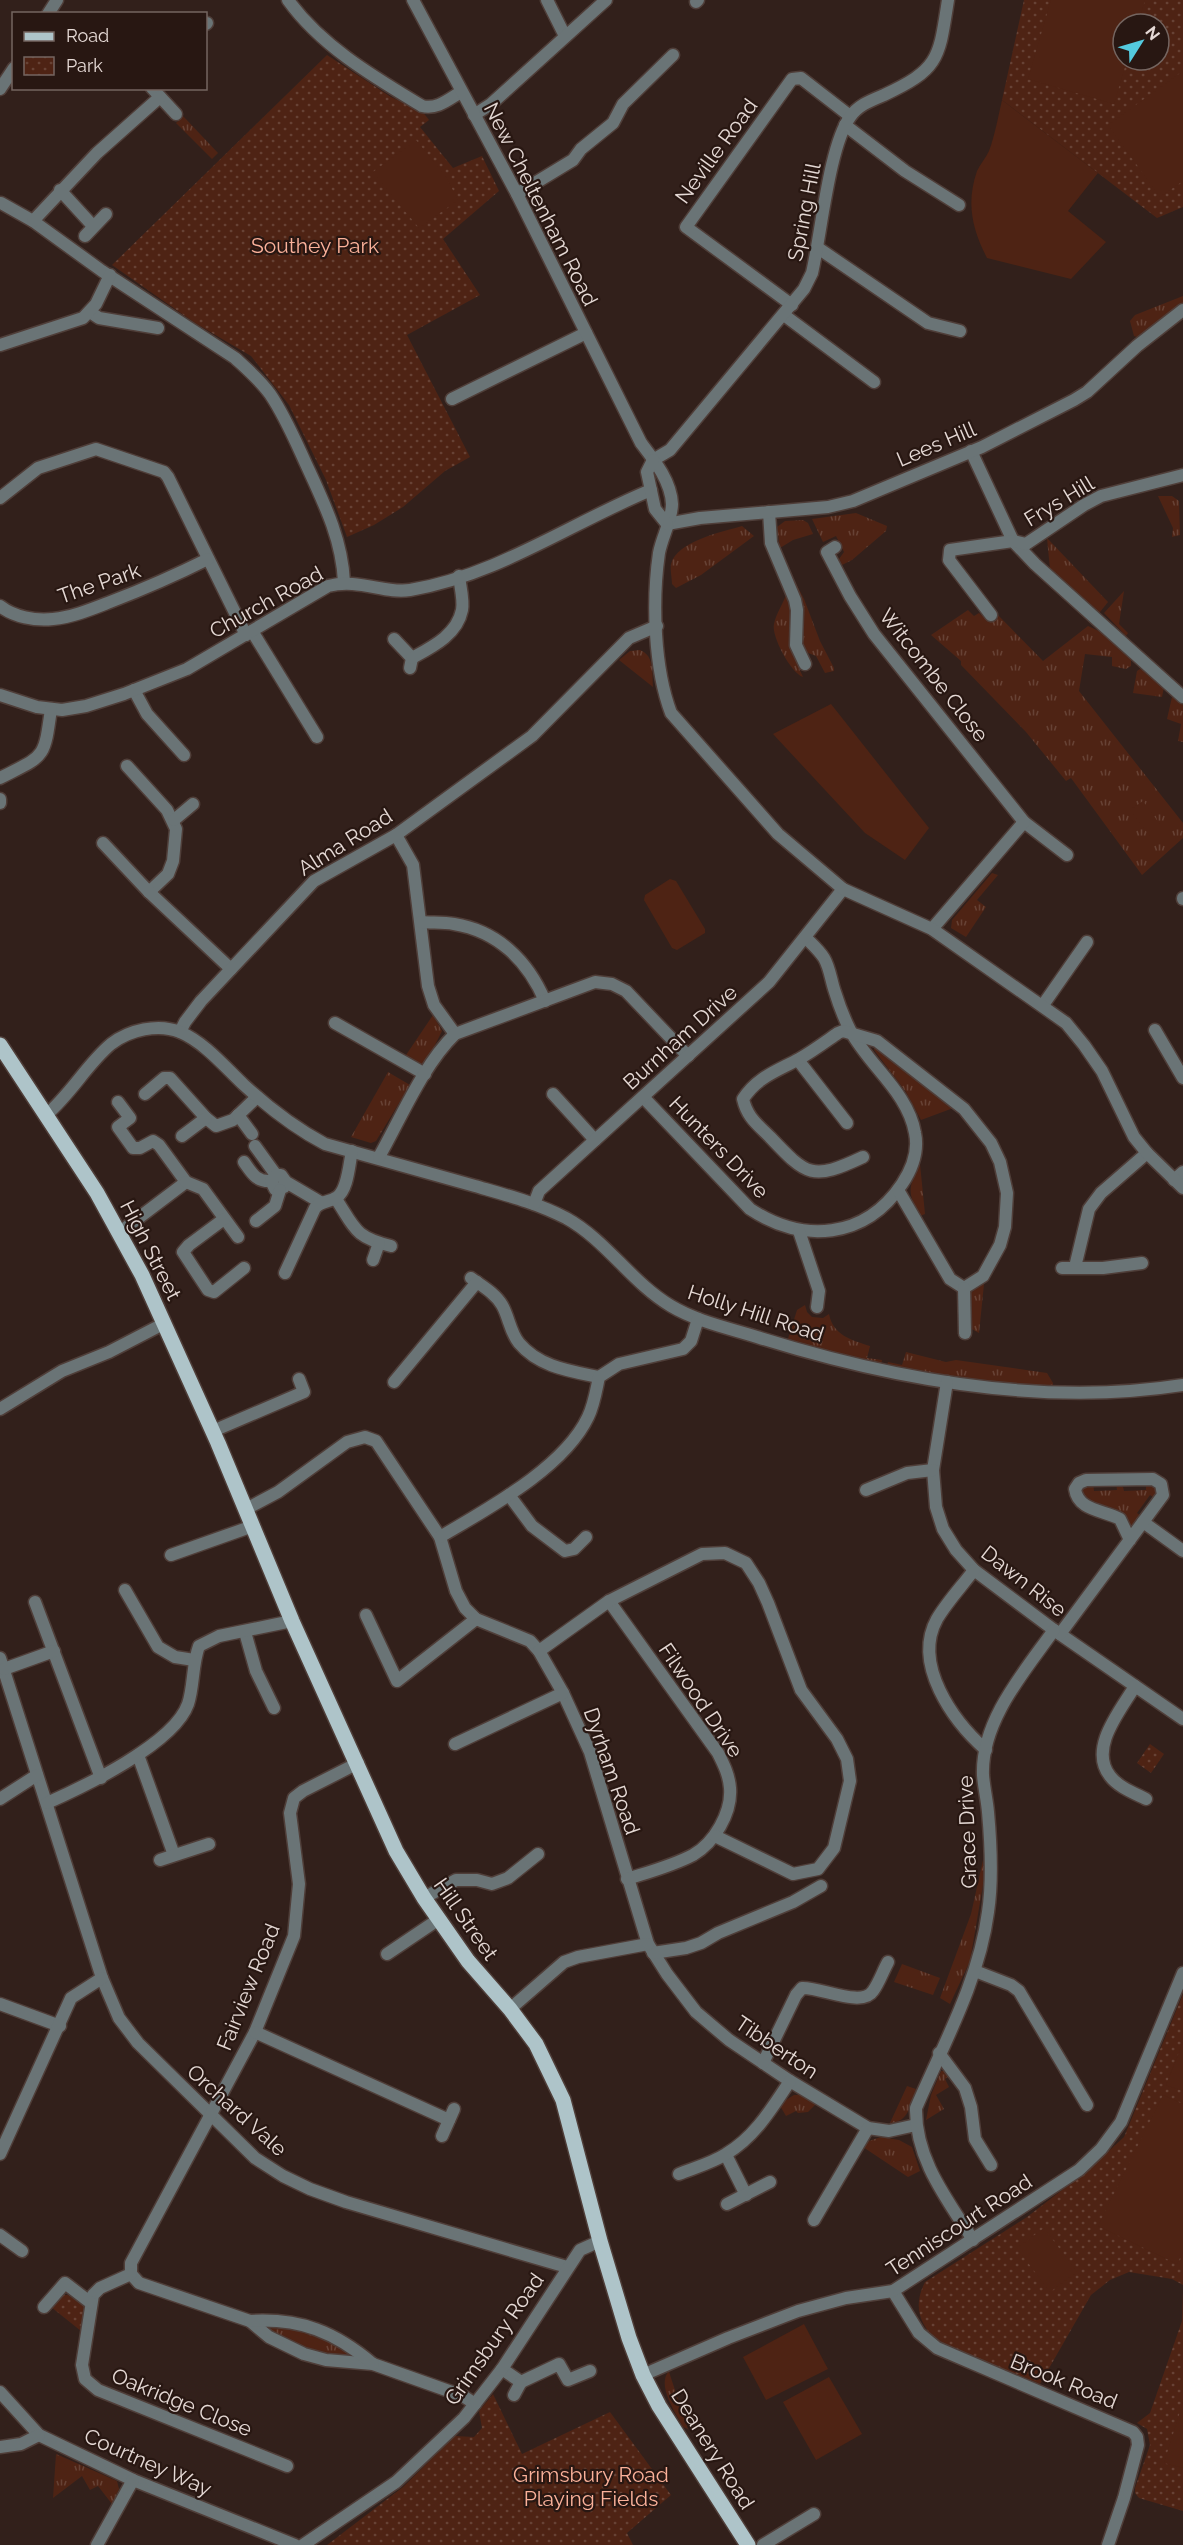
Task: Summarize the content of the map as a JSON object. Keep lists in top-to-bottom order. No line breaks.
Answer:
{"streets":{"main road":["High Street","Hill Street","Deanery Road"],"street":["Neville Road","New Cheltenham Road","Spring Hill","Lees Hill","Frys Hill","The Park","Church Road","Witcombe Close","Alma Road","Burnham Drive","Hunters Drive","Holly Hill Road","Dawn Rise","Filwood Drive","Dyrham Road","Grace Drive","Fairview Road","Tibberton","Orchard Vale","Tenniscourt Road","Grimsbury Road","Brook Road","Oakridge Close","Courtney Way"]},"crossings":[["Neville Road","Spring Hill"],["New Cheltenham Road","Spring Hill"],["New Cheltenham Road","Lees Hill"],["New Cheltenham Road","Alma Road"],["New Cheltenham Road","Burnham Drive"],["Alma Road","Holly Hill Road"],["Burnham Drive","Hunters Drive"],["Burnham Drive","Holly Hill Road"],["High Street","Hill Street"],["Holly Hill Road","Dawn Rise"],["Dawn Rise","Grace Drive"],["Filwood Drive","Dyrham Road"],["Dyrham Road","Tibberton"],["Grace Drive","Tibberton"],["Grace Drive","Tenniscourt Road"],["Hill Street","Fairview Road"],["Hill Street","Tenniscourt Road"],["Hill Street","Grimsbury Road"],["Hill Street","Deanery Road"],["Fairview Road","Orchard Vale"],["Orchard Vale","Grimsbury Road"],["Tenniscourt Road","Brook Road"],["Tenniscourt Road","Deanery Road"]],"parks":["Southey Park","Grimsbury Road Playing Fields"],"legend":["Road","Park"],"north":"top right"}
